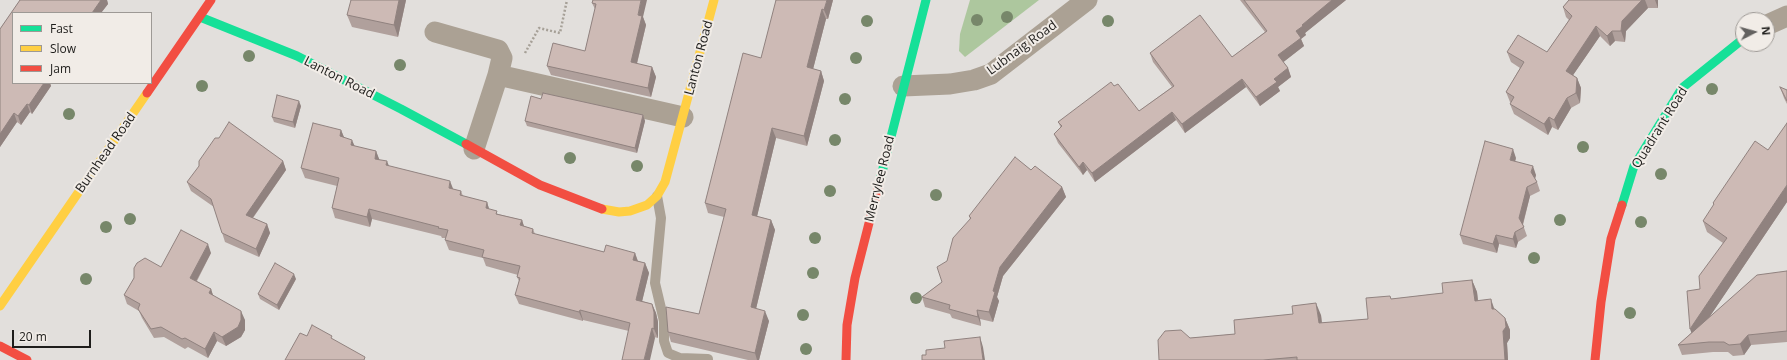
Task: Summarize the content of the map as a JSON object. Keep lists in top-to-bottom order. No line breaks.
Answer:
{"streets":{"street":["Lubnaig Road","Lanton Road","Quadrant Road","Burnhead Road","Merrylee Road"]},"crossings":[["Lubnaig Road","Merrylee Road"],["Lanton Road","Burnhead Road"]],"legend":["Fast","Slow","Jam"],"scale_bar":"20 m","north":"right"}
